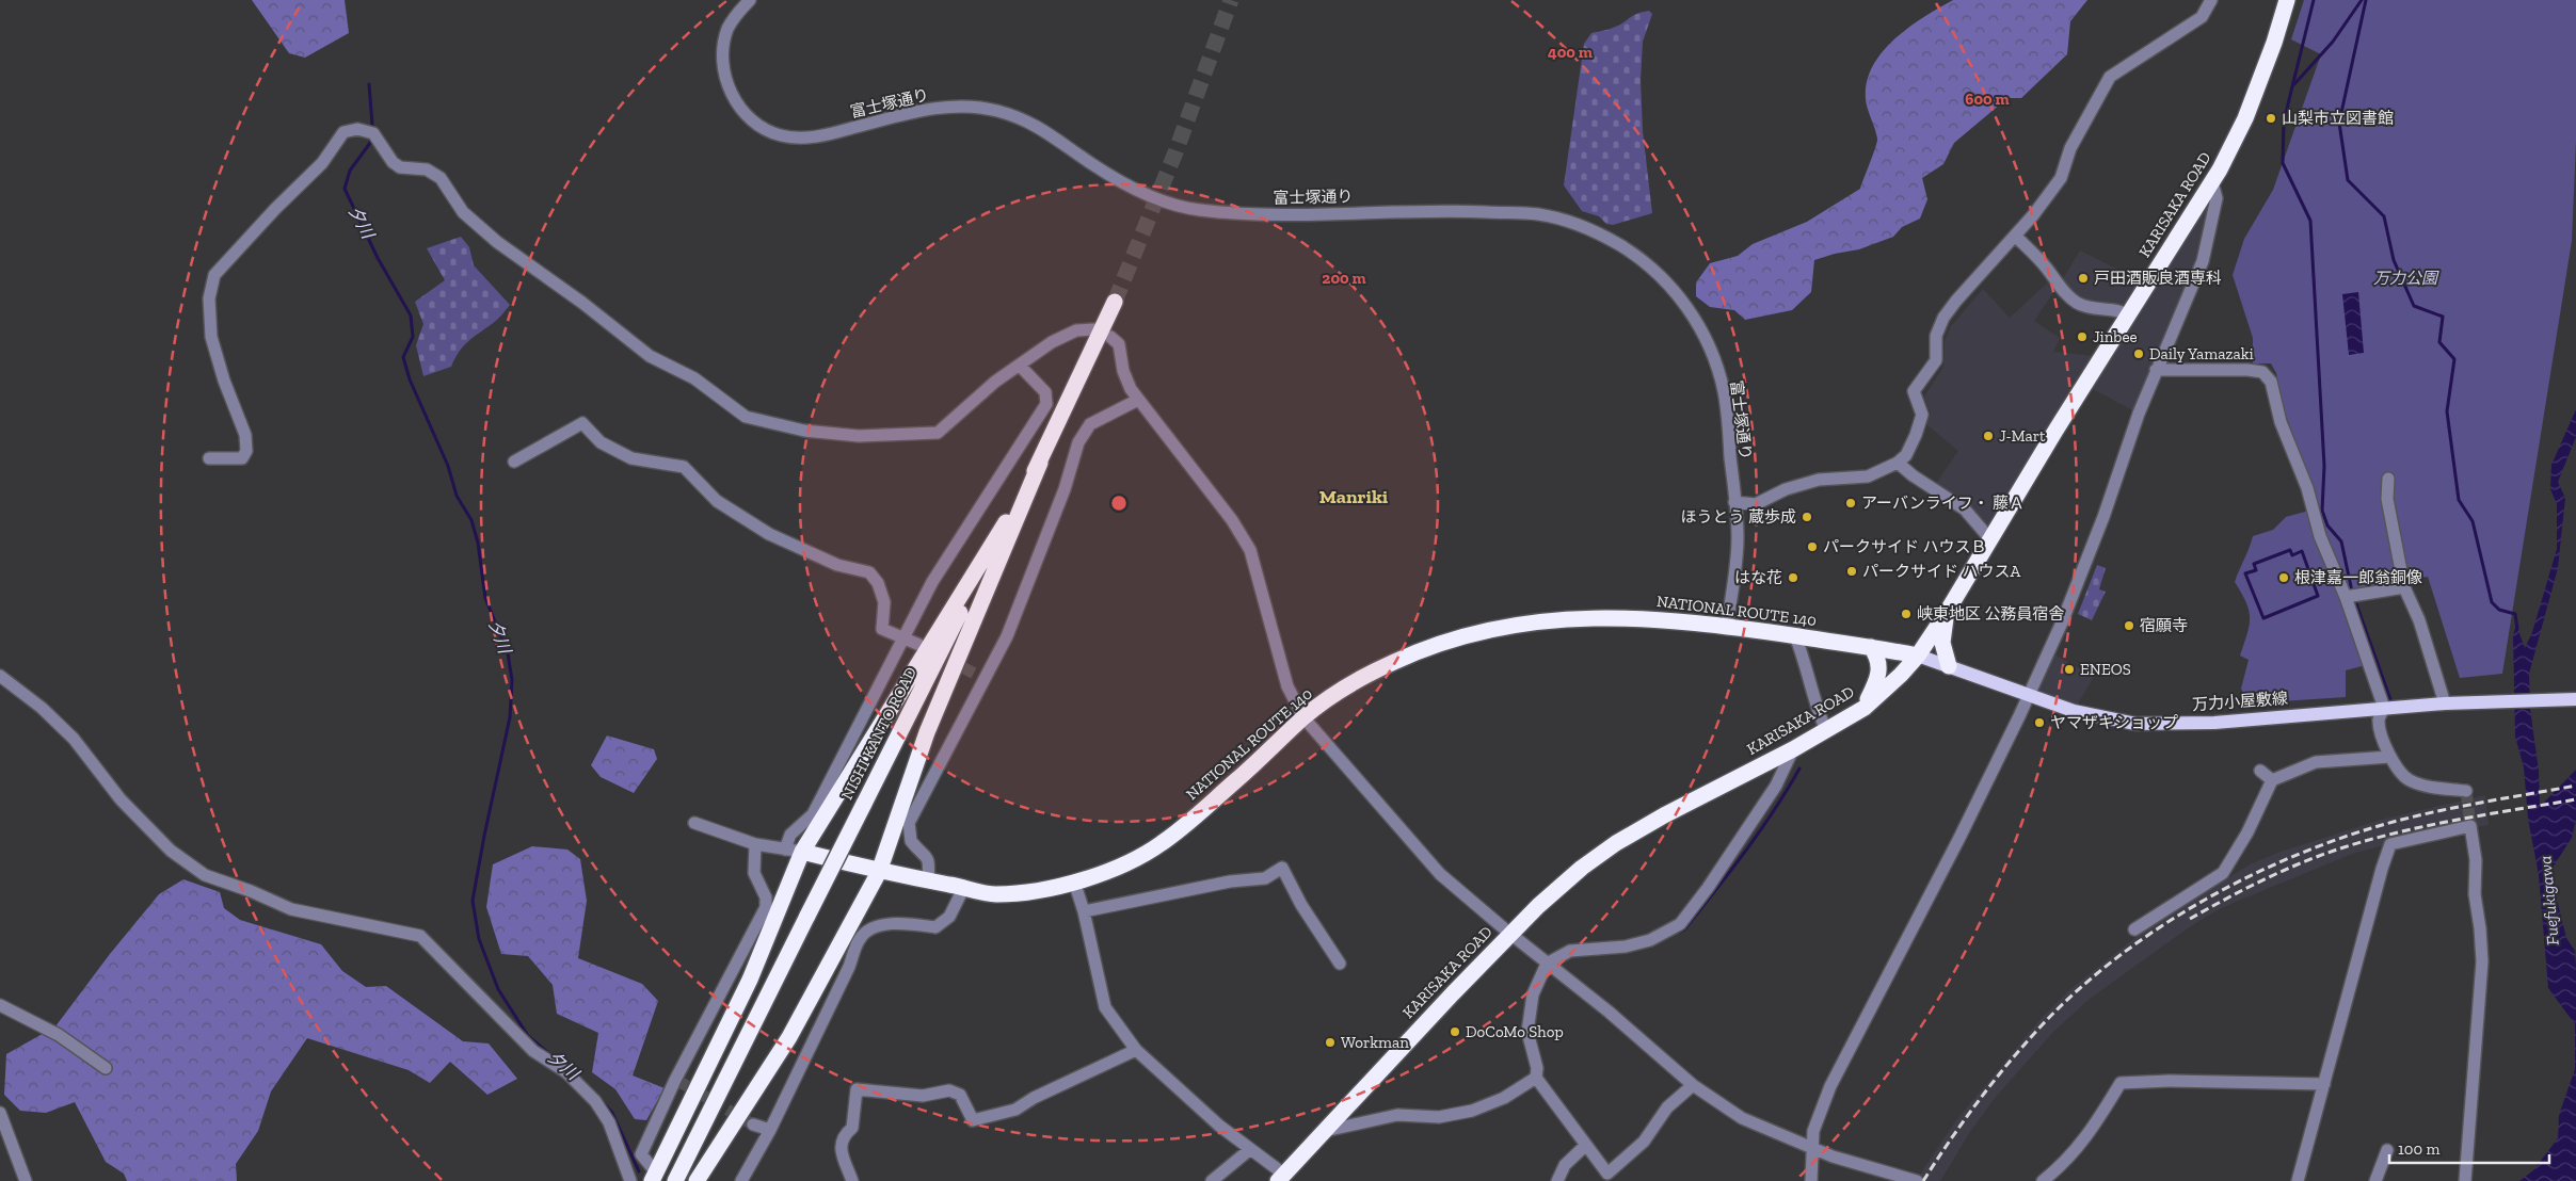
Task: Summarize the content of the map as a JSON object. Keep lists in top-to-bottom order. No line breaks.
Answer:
{"streets":{"highway":["KARISAKA ROAD","NATIONAL ROUTE 140","NISHI KANTO ROAD"],"main road":["万力小屋敷線"],"street":["富士塚通り"]},"crossings":[["富士塚通り","NATIONAL ROUTE 140"],["KARISAKA ROAD","NATIONAL ROUTE 140"],["KARISAKA ROAD","万力小屋敷線"],["NATIONAL ROUTE 140","万力小屋敷線"]],"districts":["Manriki"],"water":["夕川","Fuefukigawa"],"parks":["万力公園"],"places":["山梨市立図書館","戸田酒販良酒専科","Jinbee","Daily Yamazaki","J-Mart","アーバンライフ・ 藤Ａ","ほうとう 蔵歩成","パークサイド ハウスＢ","パークサイド ハウスA","はな花","根津嘉一郎翁銅像","峡東地区 公務員宿舎","宿願寺","ENEOS","ヤマザキショップ","DoCoMo Shop","Workman"],"scale_bar":"100 m","rings":["400 m","600 m","200 m"]}
